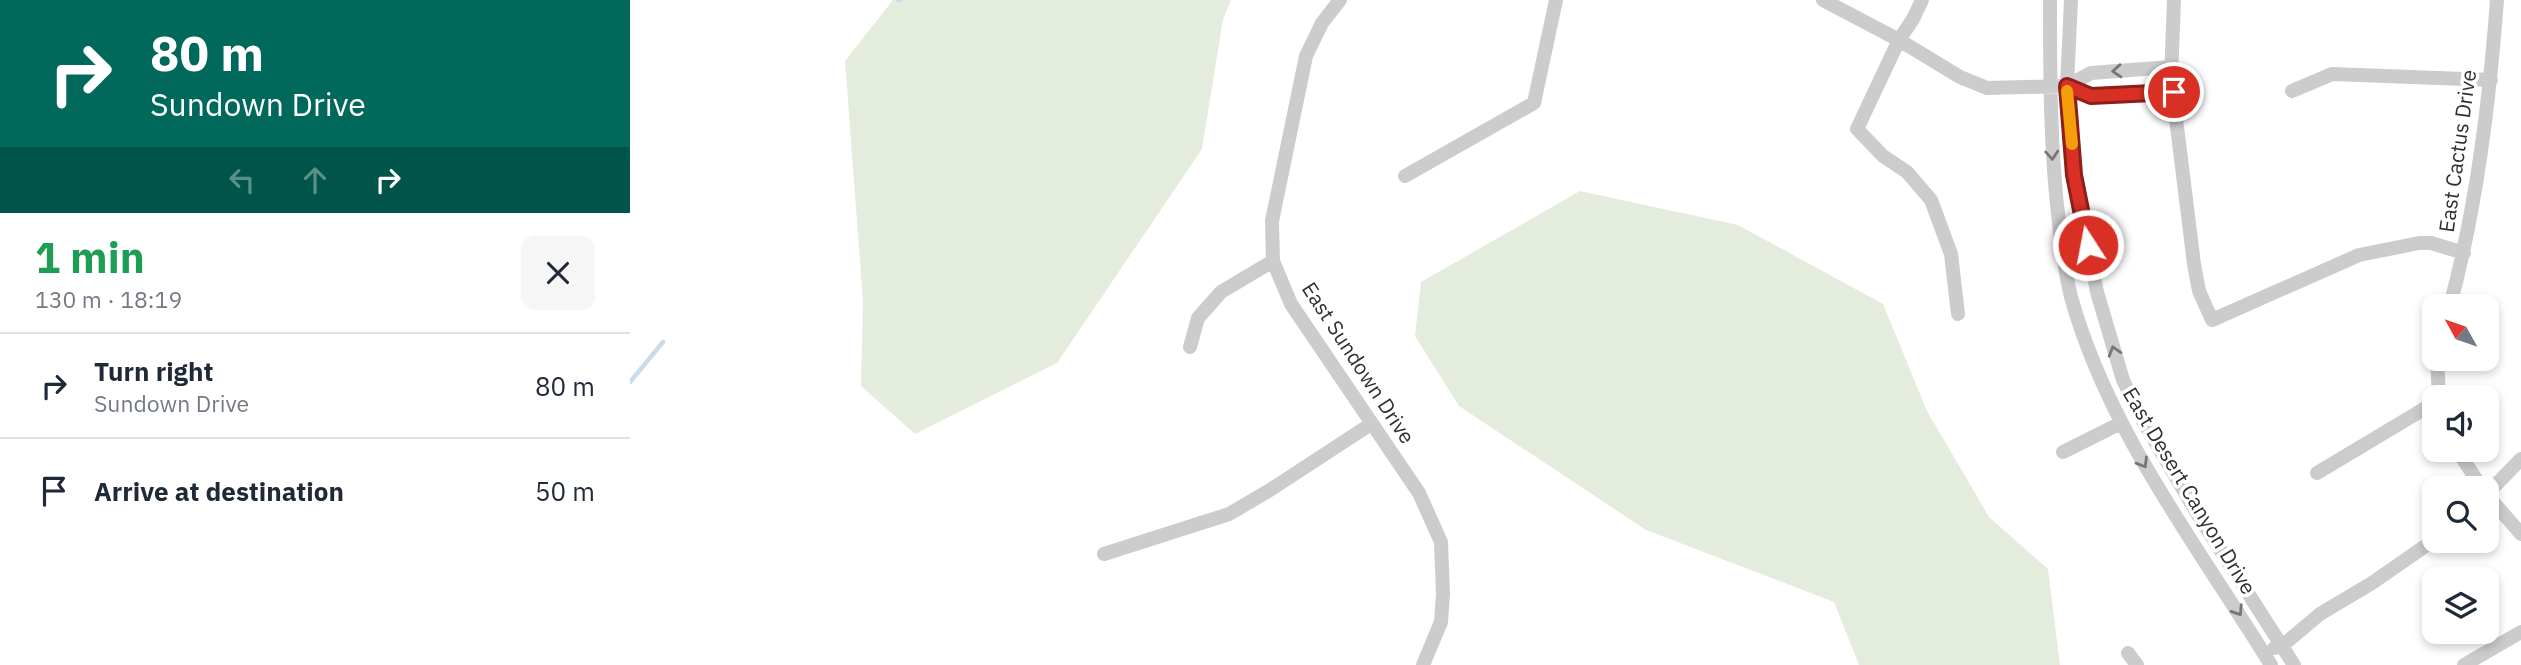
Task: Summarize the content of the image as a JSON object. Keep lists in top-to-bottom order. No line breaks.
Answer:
{"streets":{"street":["East Cactus Drive","East Sundown Drive","East Desert Canyon Drive"]},"north":"top left","page":{"turn":["80 m","Sundown Drive"],"heading":["1 min","130 m · 18:19"],"list":[{"name":"Turn right","note":"Sundown Drive","value":"80 m"},{"name":"Arrive at destination","value":"50 m"}]}}
